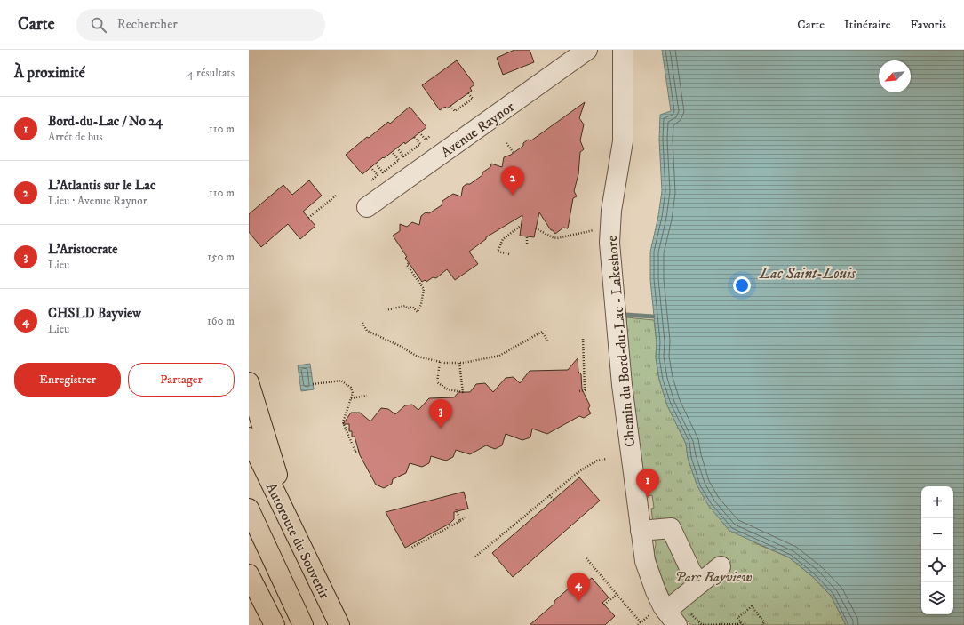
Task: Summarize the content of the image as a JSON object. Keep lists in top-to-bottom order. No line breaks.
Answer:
{"streets":{"highway":["Autoroute du Souvenir"],"street":["Avenue Raynor","Chemin du Bord-du-Lac - Lakeshore"]},"water":["Lac Saint-Louis"],"parks":["Parc Bayview"],"north":"bottom left","page":{"header":"Carte","search":"Rechercher","nav":["Carte","Itinéraire","Favoris"],"heading":["À proximité","4 résultats"],"list":[{"mark":"1","name":"Bord-du-Lac / No 24","note":"Arrêt de bus","value":"110 m"},{"mark":"2","name":"L'Atlantis sur le Lac","note":"Lieu · Avenue Raynor","value":"110 m"},{"mark":"3","name":"L'Aristocrate","note":"Lieu","value":"150 m"},{"mark":"4","name":"CHSLD Bayview","note":"Lieu","value":"160 m"}],"pins":["2","3","1","4"],"buttons":["Enregistrer","Partager"],"map_buttons":["+","−"]}}
